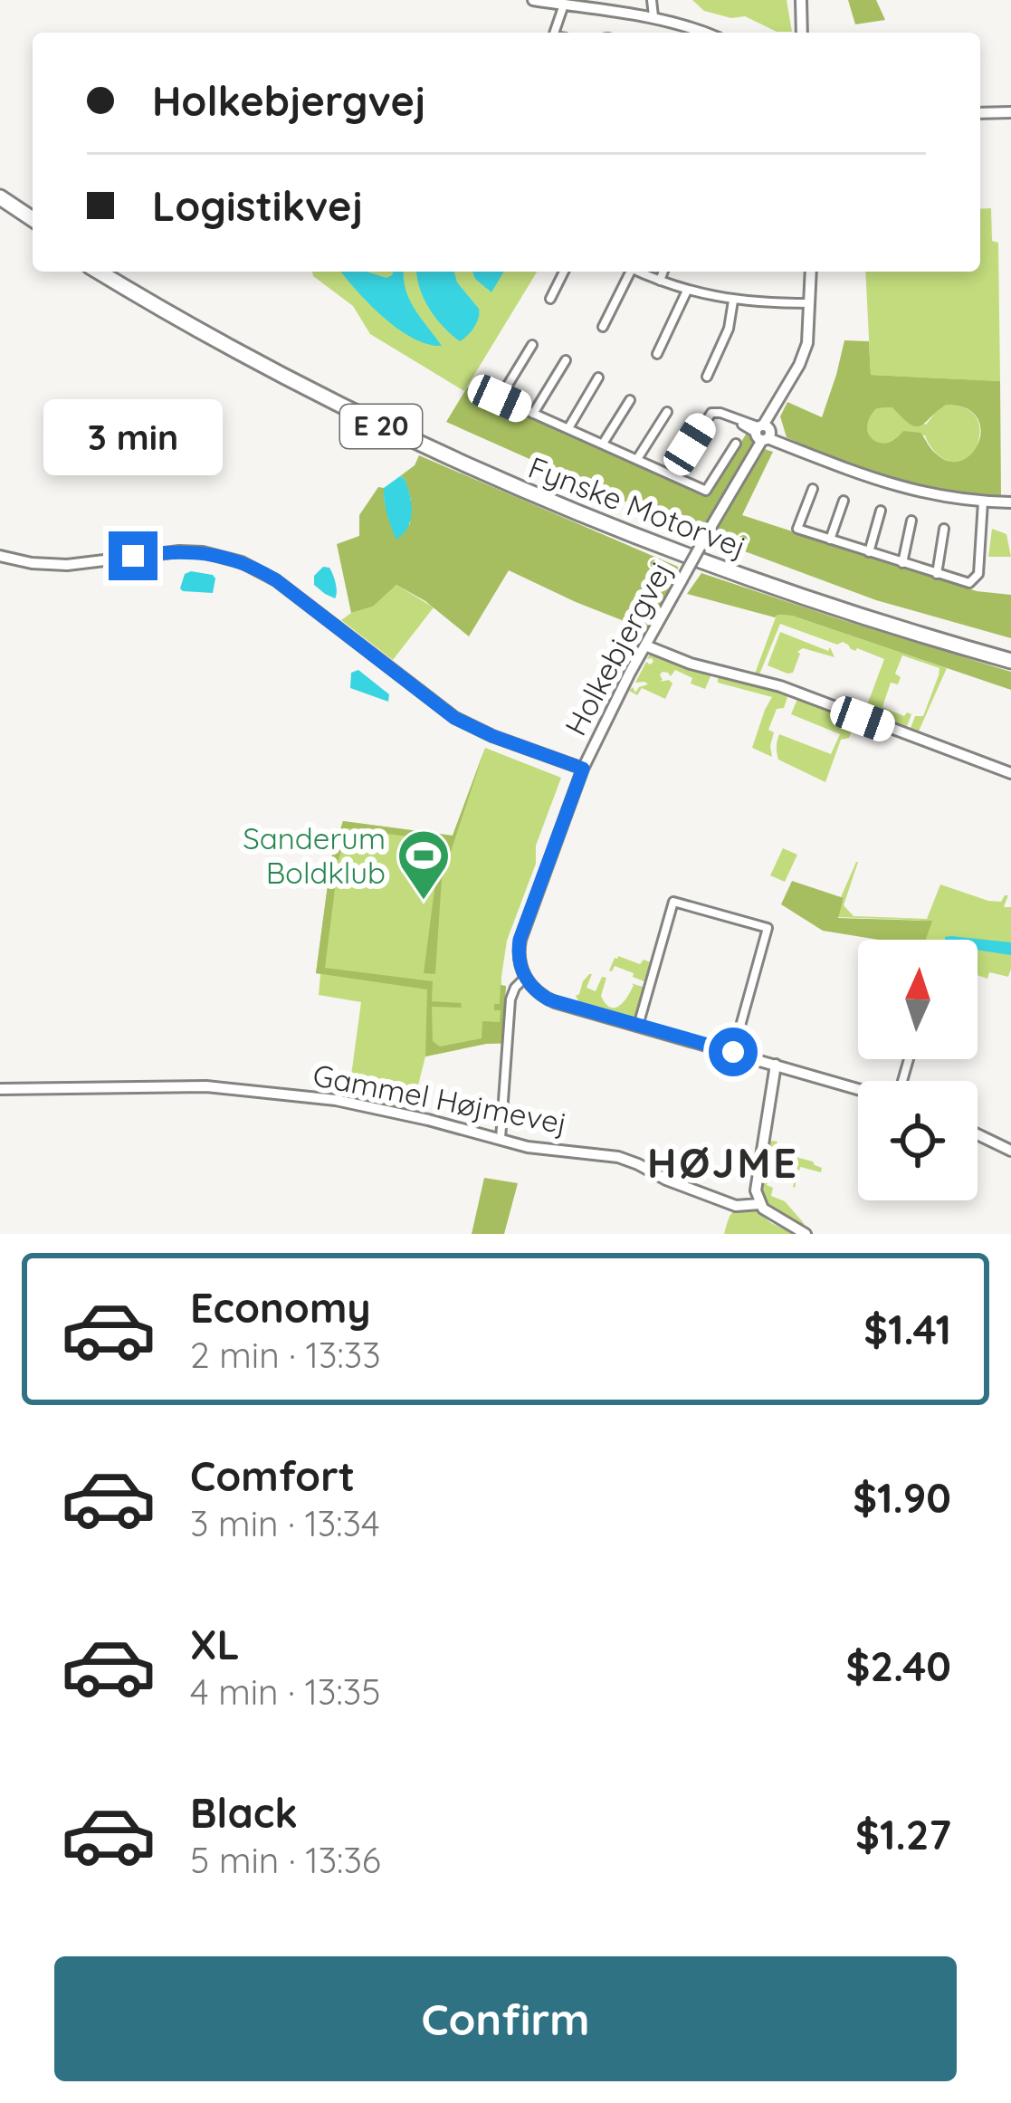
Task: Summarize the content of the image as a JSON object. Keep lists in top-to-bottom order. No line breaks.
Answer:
{"streets":{"highway":["E 20","Fynske Motorvej"],"street":["Holkebjergvej","Gammel Højmevej"]},"crossings":[["Holkebjergvej","Gammel Højmevej"]],"districts":["HØJME"],"places":{"sports":["Sanderum Boldklub"]},"north":"top","page":{"banner":["Holkebjergvej","Logistikvej"],"bubble":"3 min","list":[{"name":"Economy","note":"2 min · 13:33","value":"$1.41"},{"name":"Comfort","note":"3 min · 13:34","value":"$1.90"},{"name":"XL","note":"4 min · 13:35","value":"$2.40"},{"name":"Black","note":"5 min · 13:36","value":"$1.27"}],"buttons":"Confirm"}}
